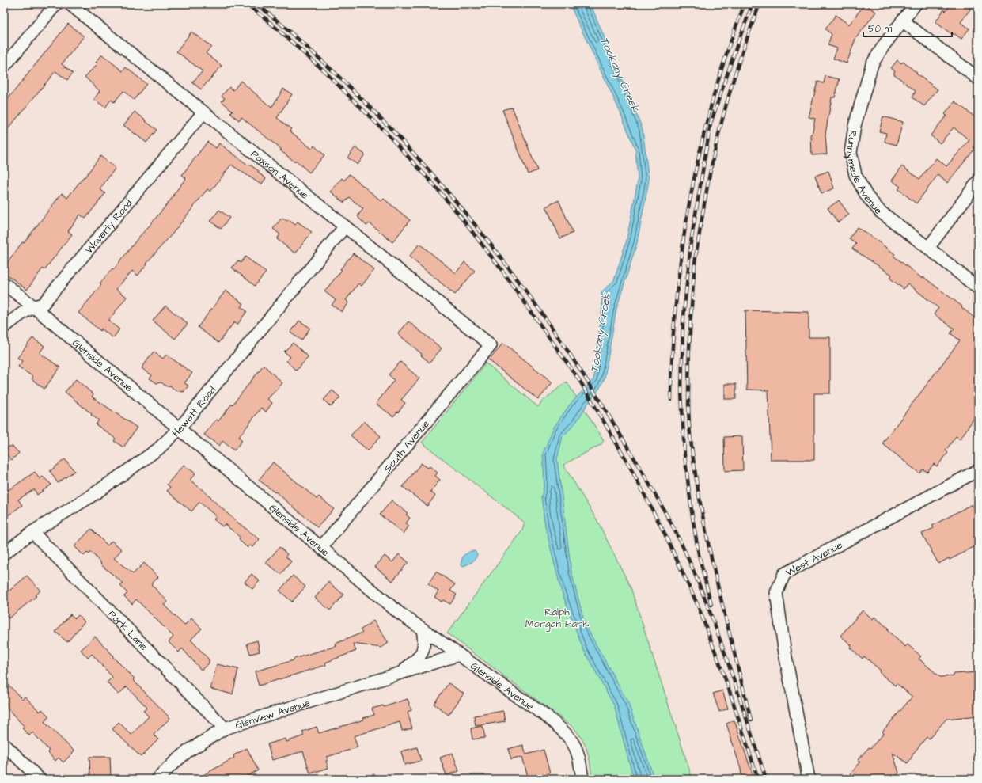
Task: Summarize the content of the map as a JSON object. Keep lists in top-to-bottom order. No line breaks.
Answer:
{"streets":{"street":["Runnymede Avenue","Paxson Avenue","Waverly Road","Glenside Avenue","Hewett Road","South Avenue","West Avenue","Park Lane","Glenview Avenue"]},"crossings":[["Paxson Avenue","Waverly Road"],["Paxson Avenue","Hewett Road"],["Paxson Avenue","South Avenue"],["Waverly Road","Glenside Avenue"],["Glenside Avenue","Hewett Road"],["Glenside Avenue","South Avenue"],["Glenside Avenue","Glenview Avenue"],["Hewett Road","Park Lane"],["Park Lane","Glenview Avenue"]],"water":["Tookany Creek"],"parks":["Ralph Morgan Park"],"scale_bar":"50 m"}
